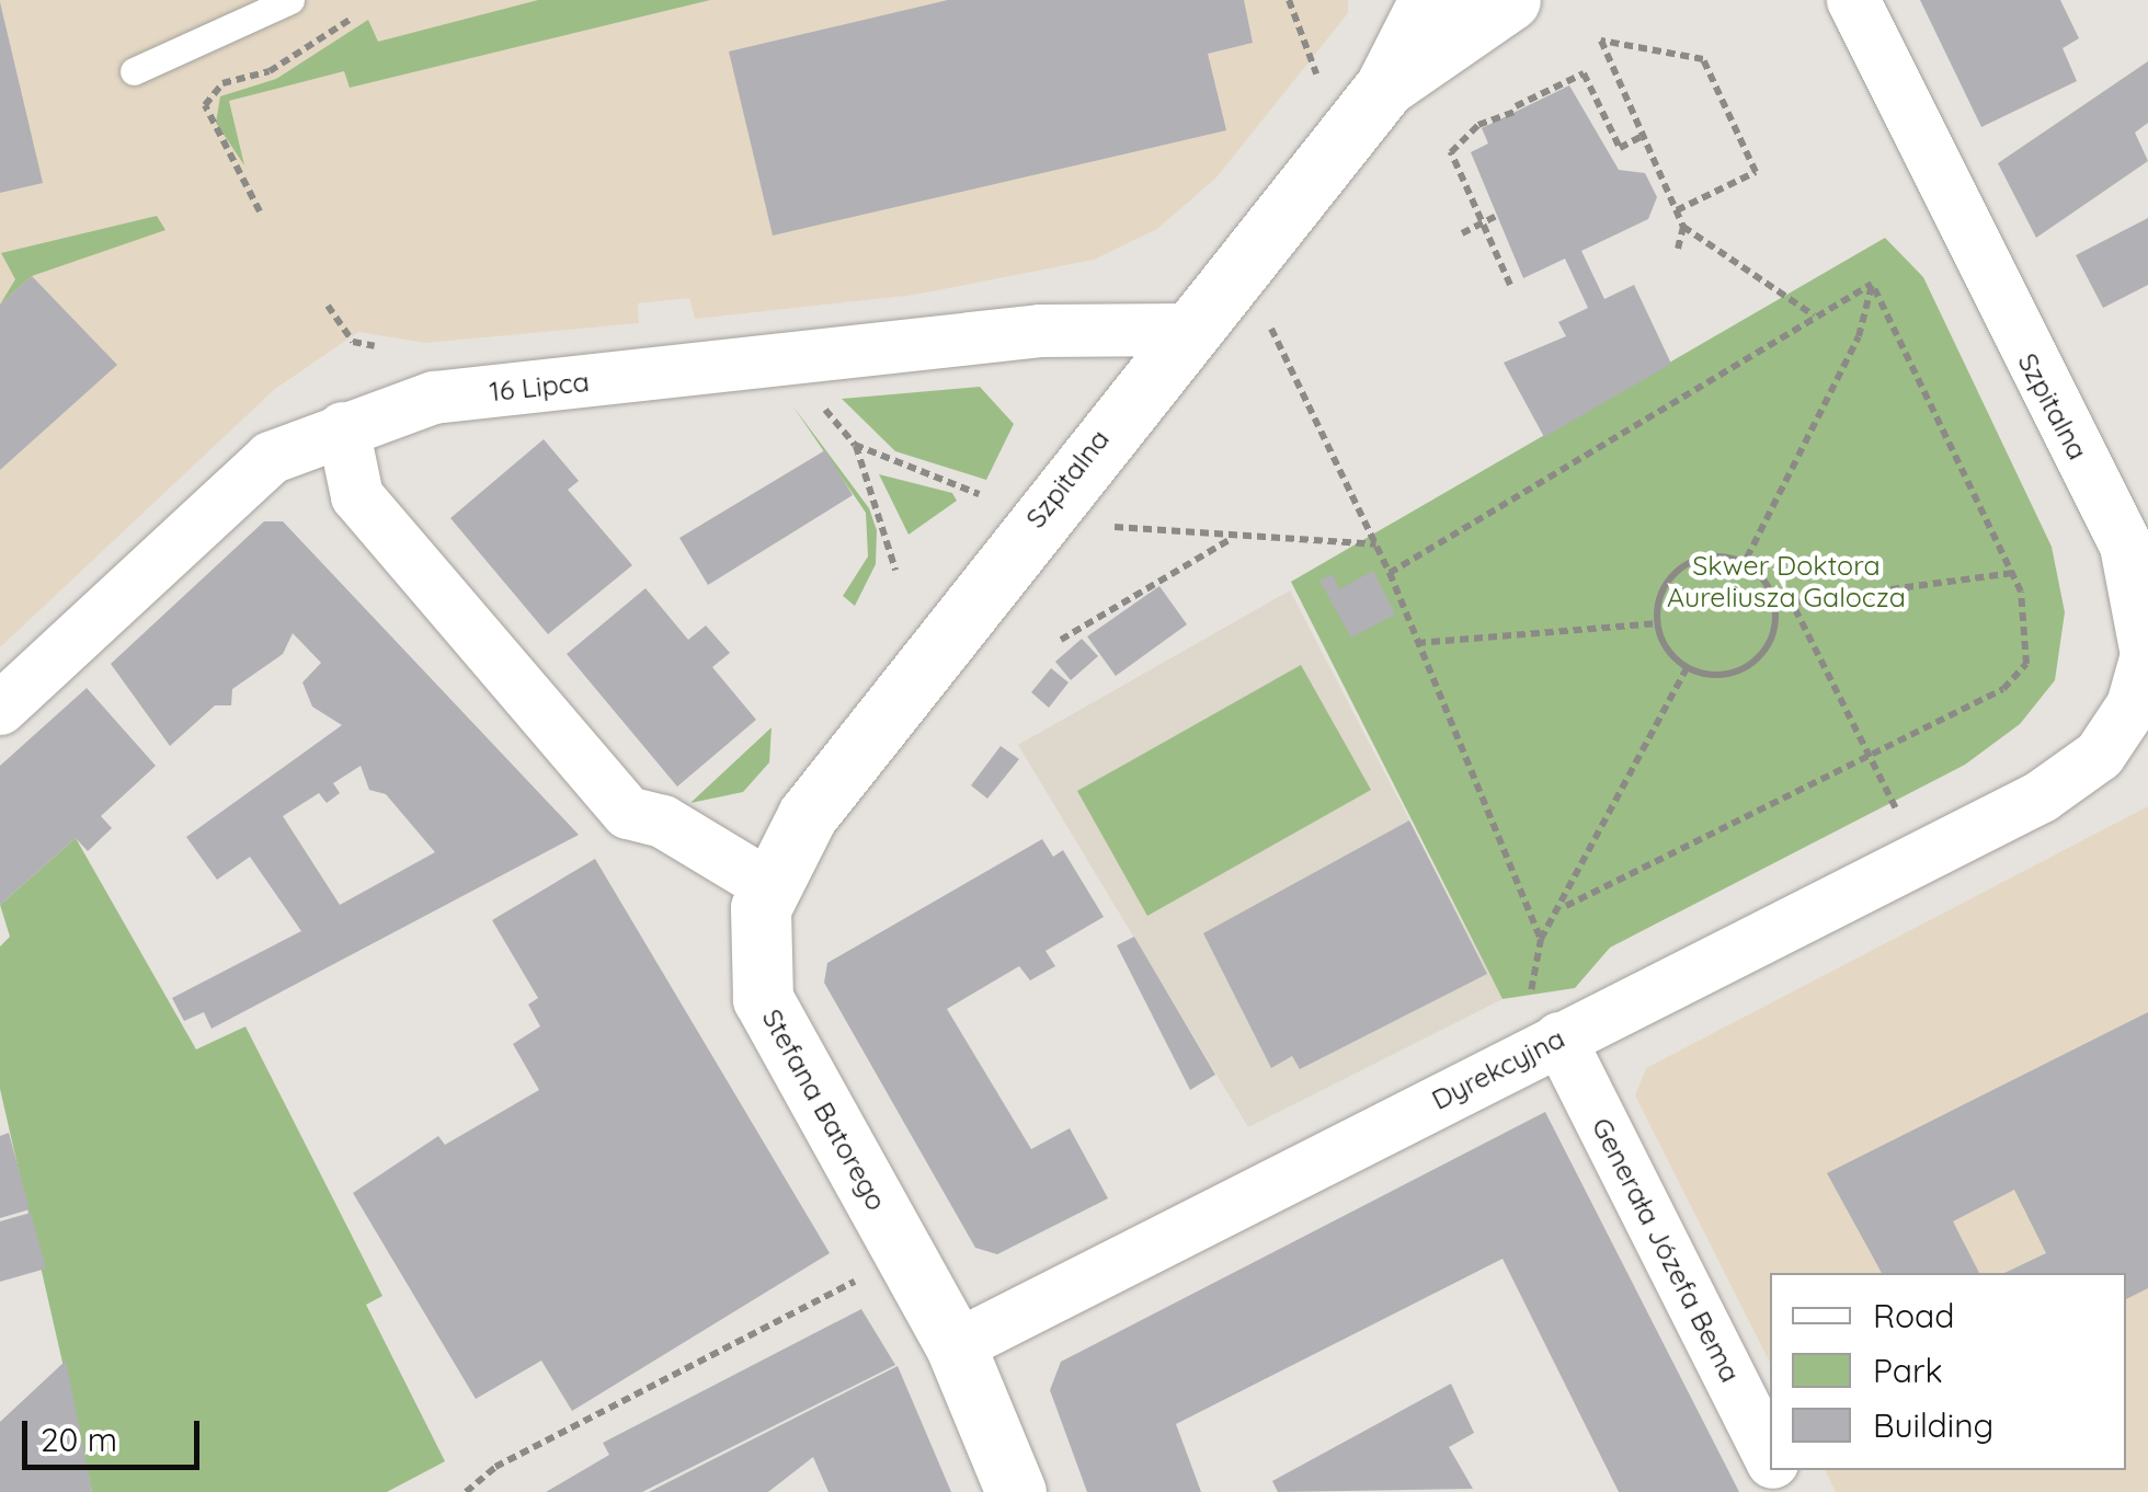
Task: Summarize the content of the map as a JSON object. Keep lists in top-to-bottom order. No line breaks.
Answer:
{"streets":{"street":["16 Lipca","Szpitalna","Dyrekcyjna","Stefana Batorego","Generała Józefa Bema"]},"crossings":[["16 Lipca","Szpitalna"],["Szpitalna","Dyrekcyjna"],["Szpitalna","Stefana Batorego"],["Dyrekcyjna","Stefana Batorego"],["Dyrekcyjna","Generała Józefa Bema"]],"parks":["Skwer Doktora Aureliusza Galocza"],"legend":["Road","Park","Building"],"scale_bar":"20 m"}
